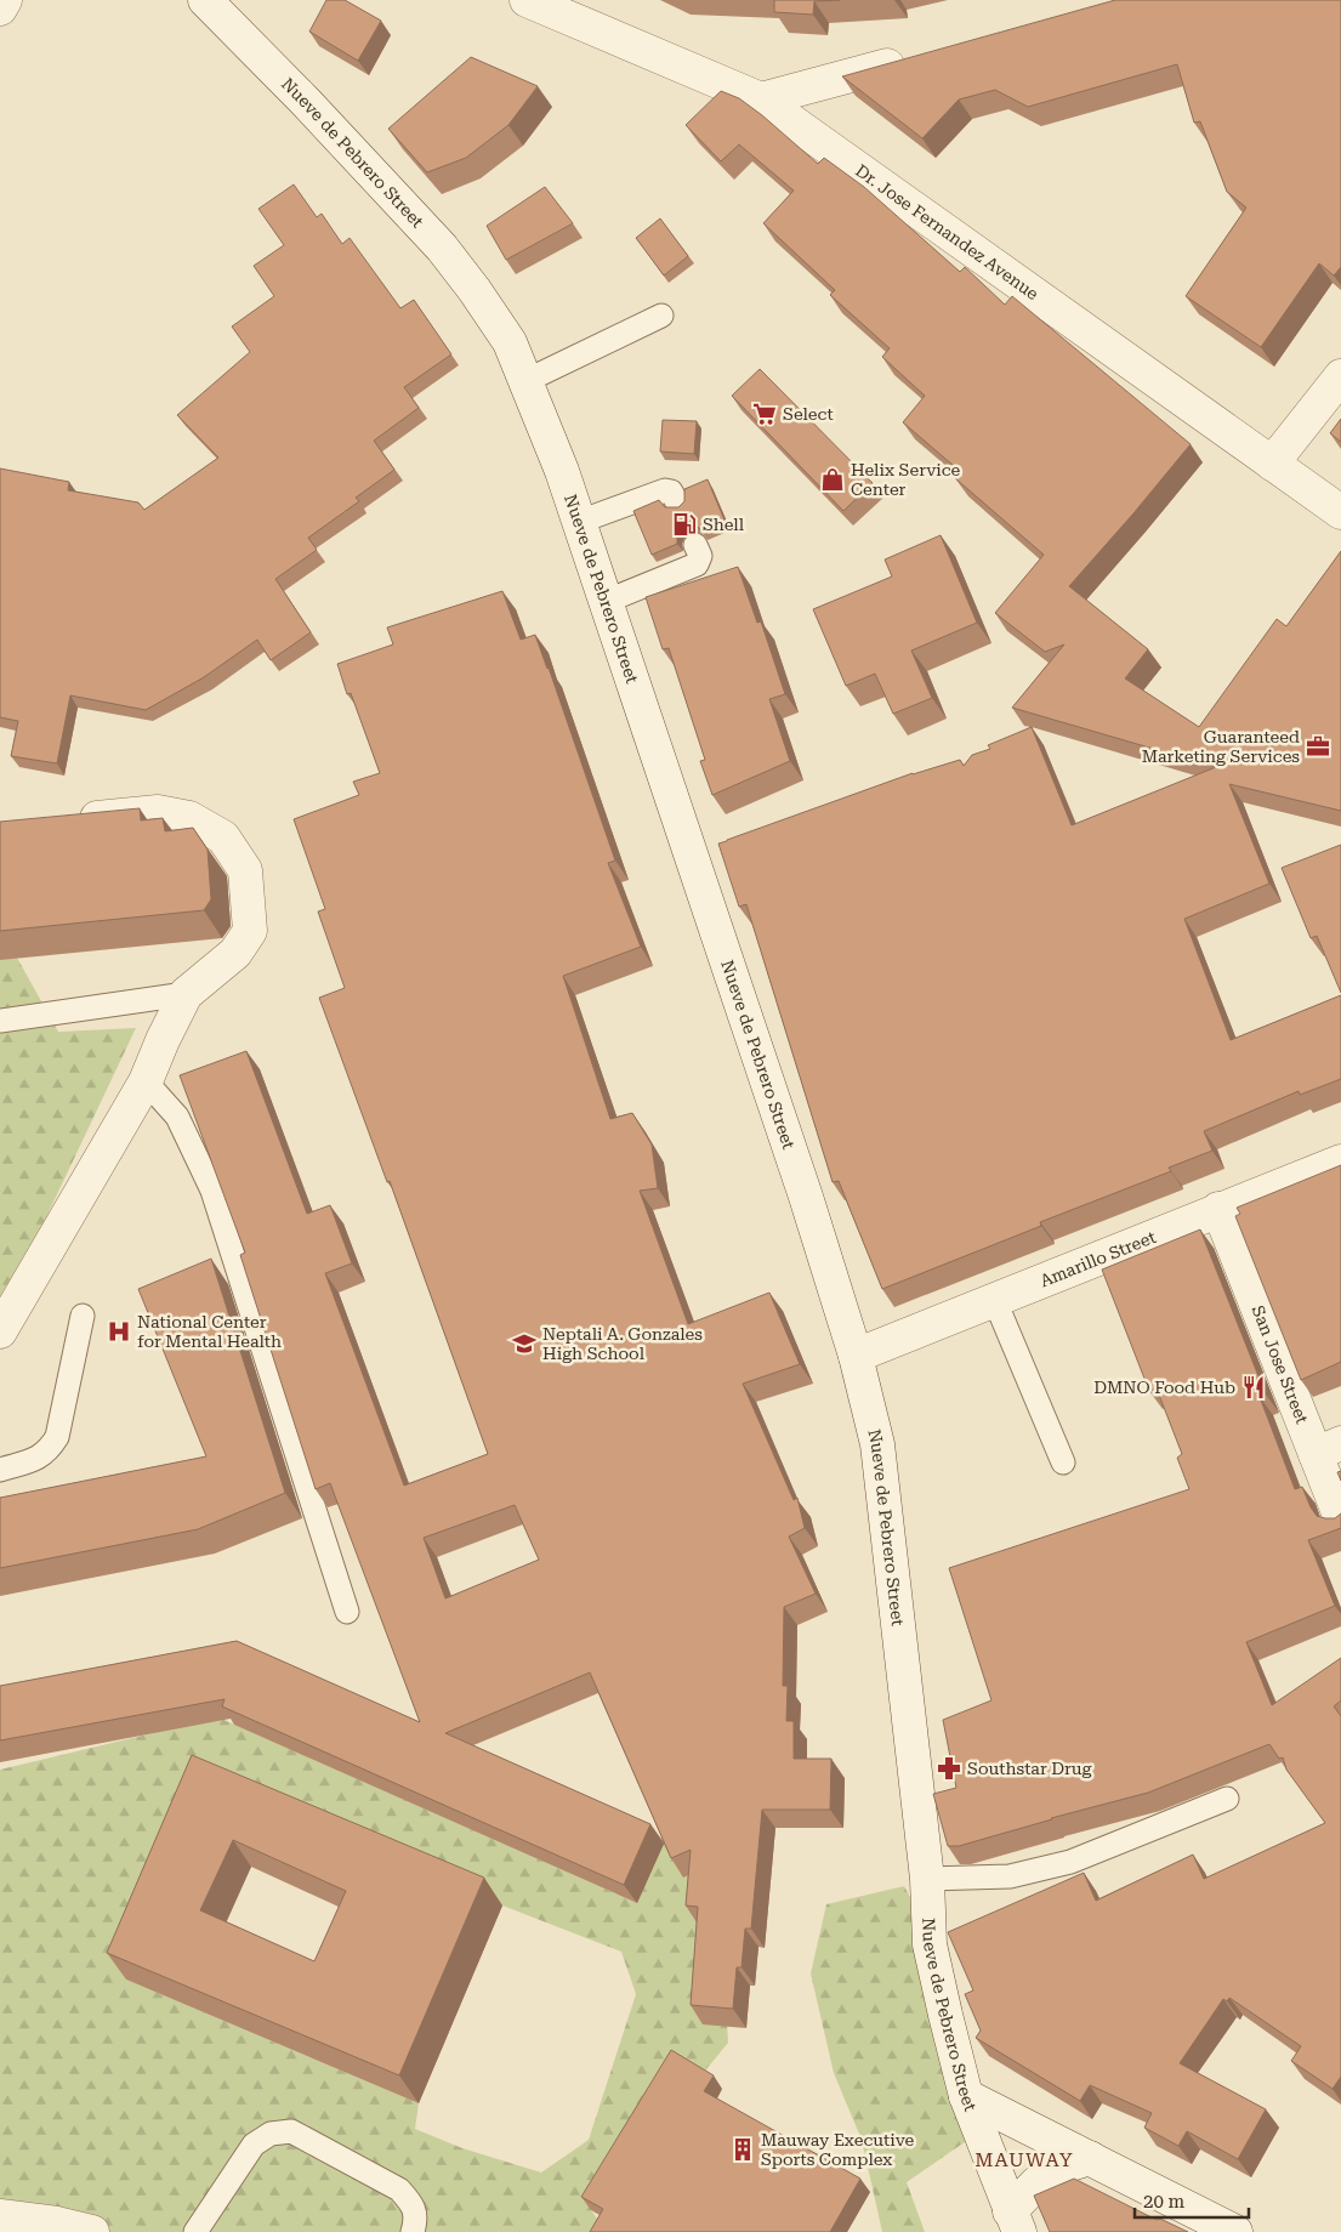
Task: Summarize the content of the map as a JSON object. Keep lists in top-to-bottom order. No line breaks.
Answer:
{"streets":{"street":["Nueve de Pebrero Street","Dr. Jose Fernandez Avenue","Amarillo Street","San Jose Street"]},"crossings":[["Nueve de Pebrero Street","Amarillo Street"],["Amarillo Street","San Jose Street"]],"districts":["MAUWAY"],"places":{"supermarket":["Select"],"shop":["Helix Service Center"],"fuel station":["Shell"],"office":["Guaranteed Marketing Services"],"hospital":["National Center for Mental Health"],"school or university":["Neptali A. Gonzales High School"],"restaurant":["DMNO Food Hub"],"pharmacy":["Southstar Drug"],"building":["Mauway Executive Sports Complex"]},"scale_bar":"20 m"}
